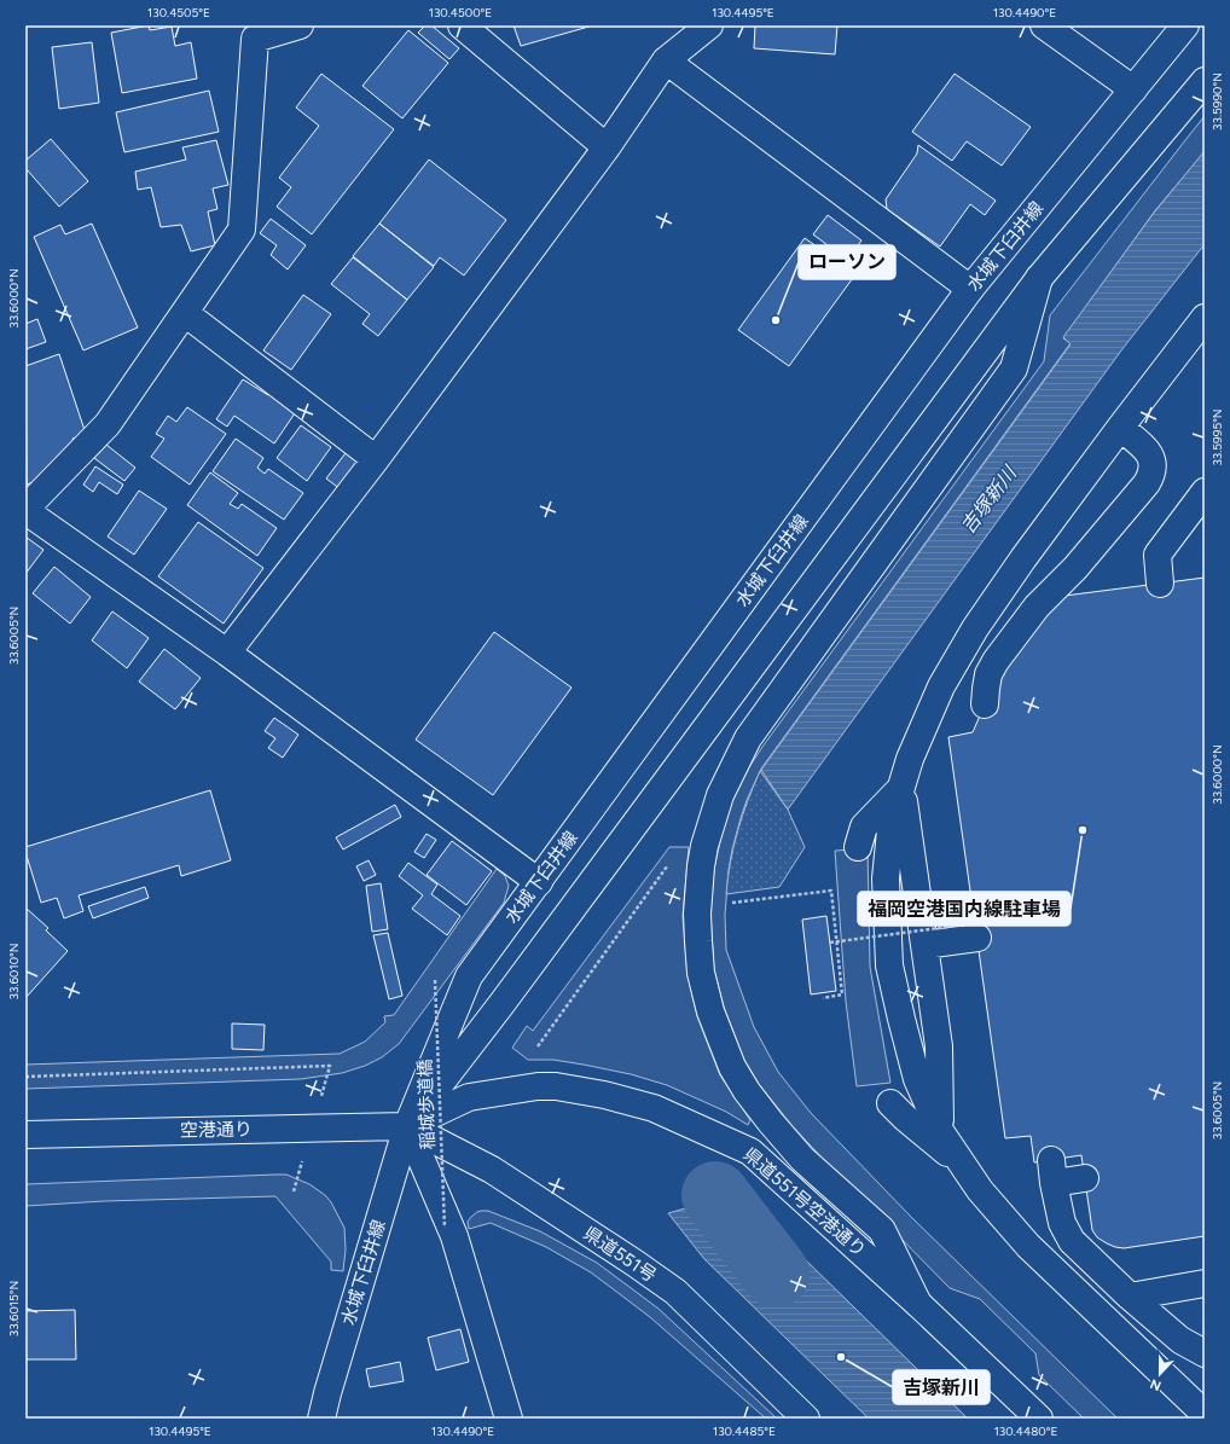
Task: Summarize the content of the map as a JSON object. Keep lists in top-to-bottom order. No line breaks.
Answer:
{"streets":{"street":["水城下臼井線","空港通り","県道551号空港通り","県道551号"],"path":["稲城歩道橋"]},"crossings":[["水城下臼井線","空港通り"],["水城下臼井線","県道551号空港通り"],["水城下臼井線","県道551号"],["空港通り","県道551号空港通り"],["空港通り","県道551号"],["県道551号空港通り","県道551号"]],"water":["吉塚新川"],"places":["ローソン","福岡空港国内線駐車場","吉塚新川"],"north":"bottom","coordinates":["130.4505°E","130.4500°E","130.4495°E","130.4490°E","33.5990°N","33.6000°N","33.5995°N","33.6005°N","33.6010°N","33.6015°N","130.4485°E","130.4480°E"]}
